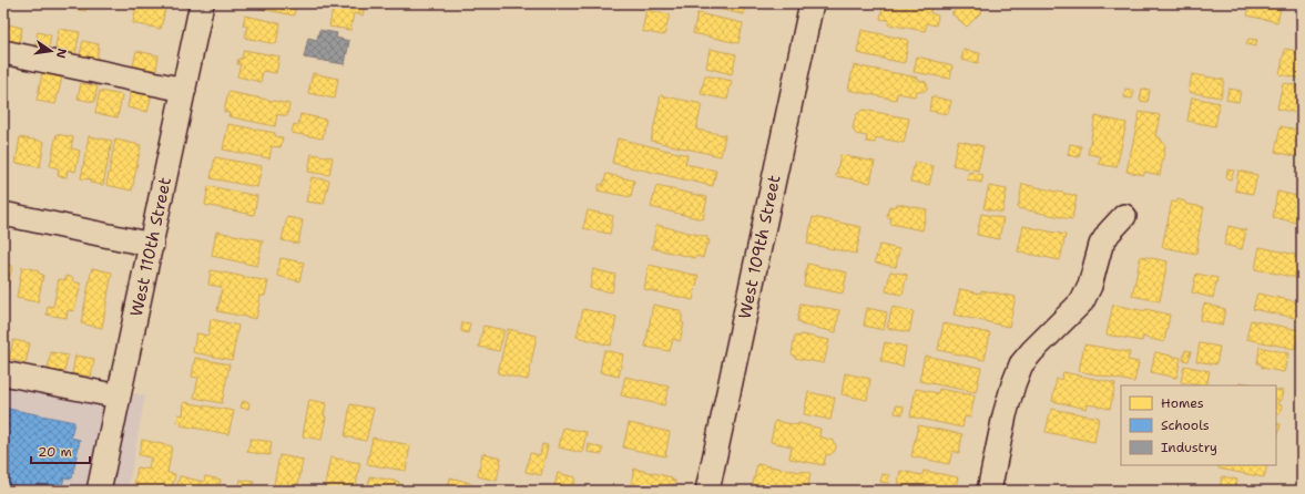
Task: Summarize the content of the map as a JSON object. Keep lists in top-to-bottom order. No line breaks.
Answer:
{"streets":{"street":["West 110th Street","West 109th Street"]},"legend":["Homes","Schools","Industry"],"scale_bar":"20 m","north":"right"}
